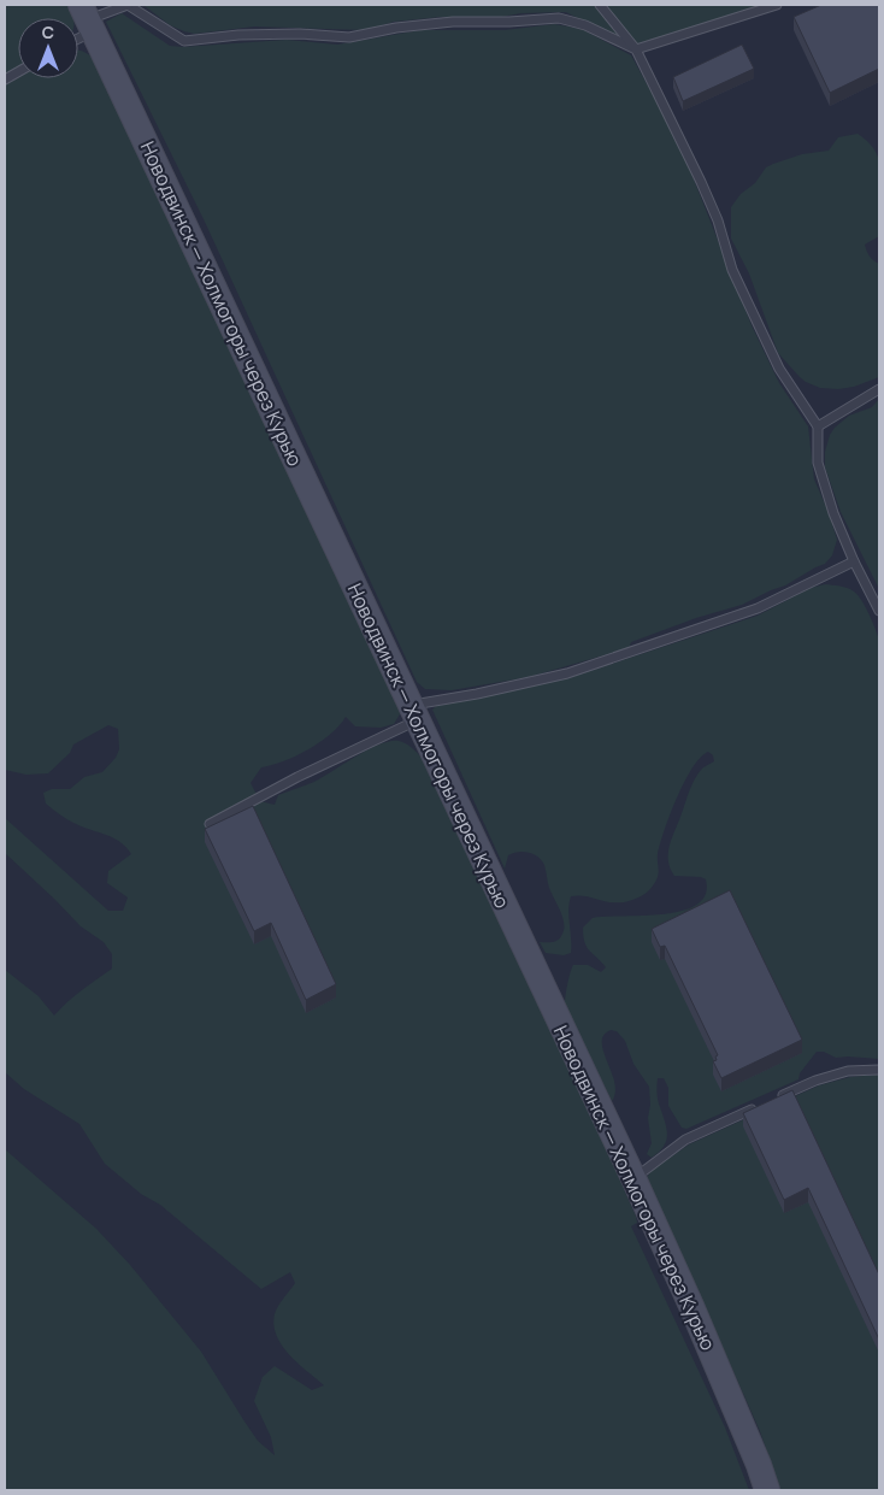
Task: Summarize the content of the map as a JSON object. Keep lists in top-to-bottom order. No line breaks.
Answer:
{"streets":{"main road":["Новодвинск — Холмогоры через Курью"]},"north":"top"}
